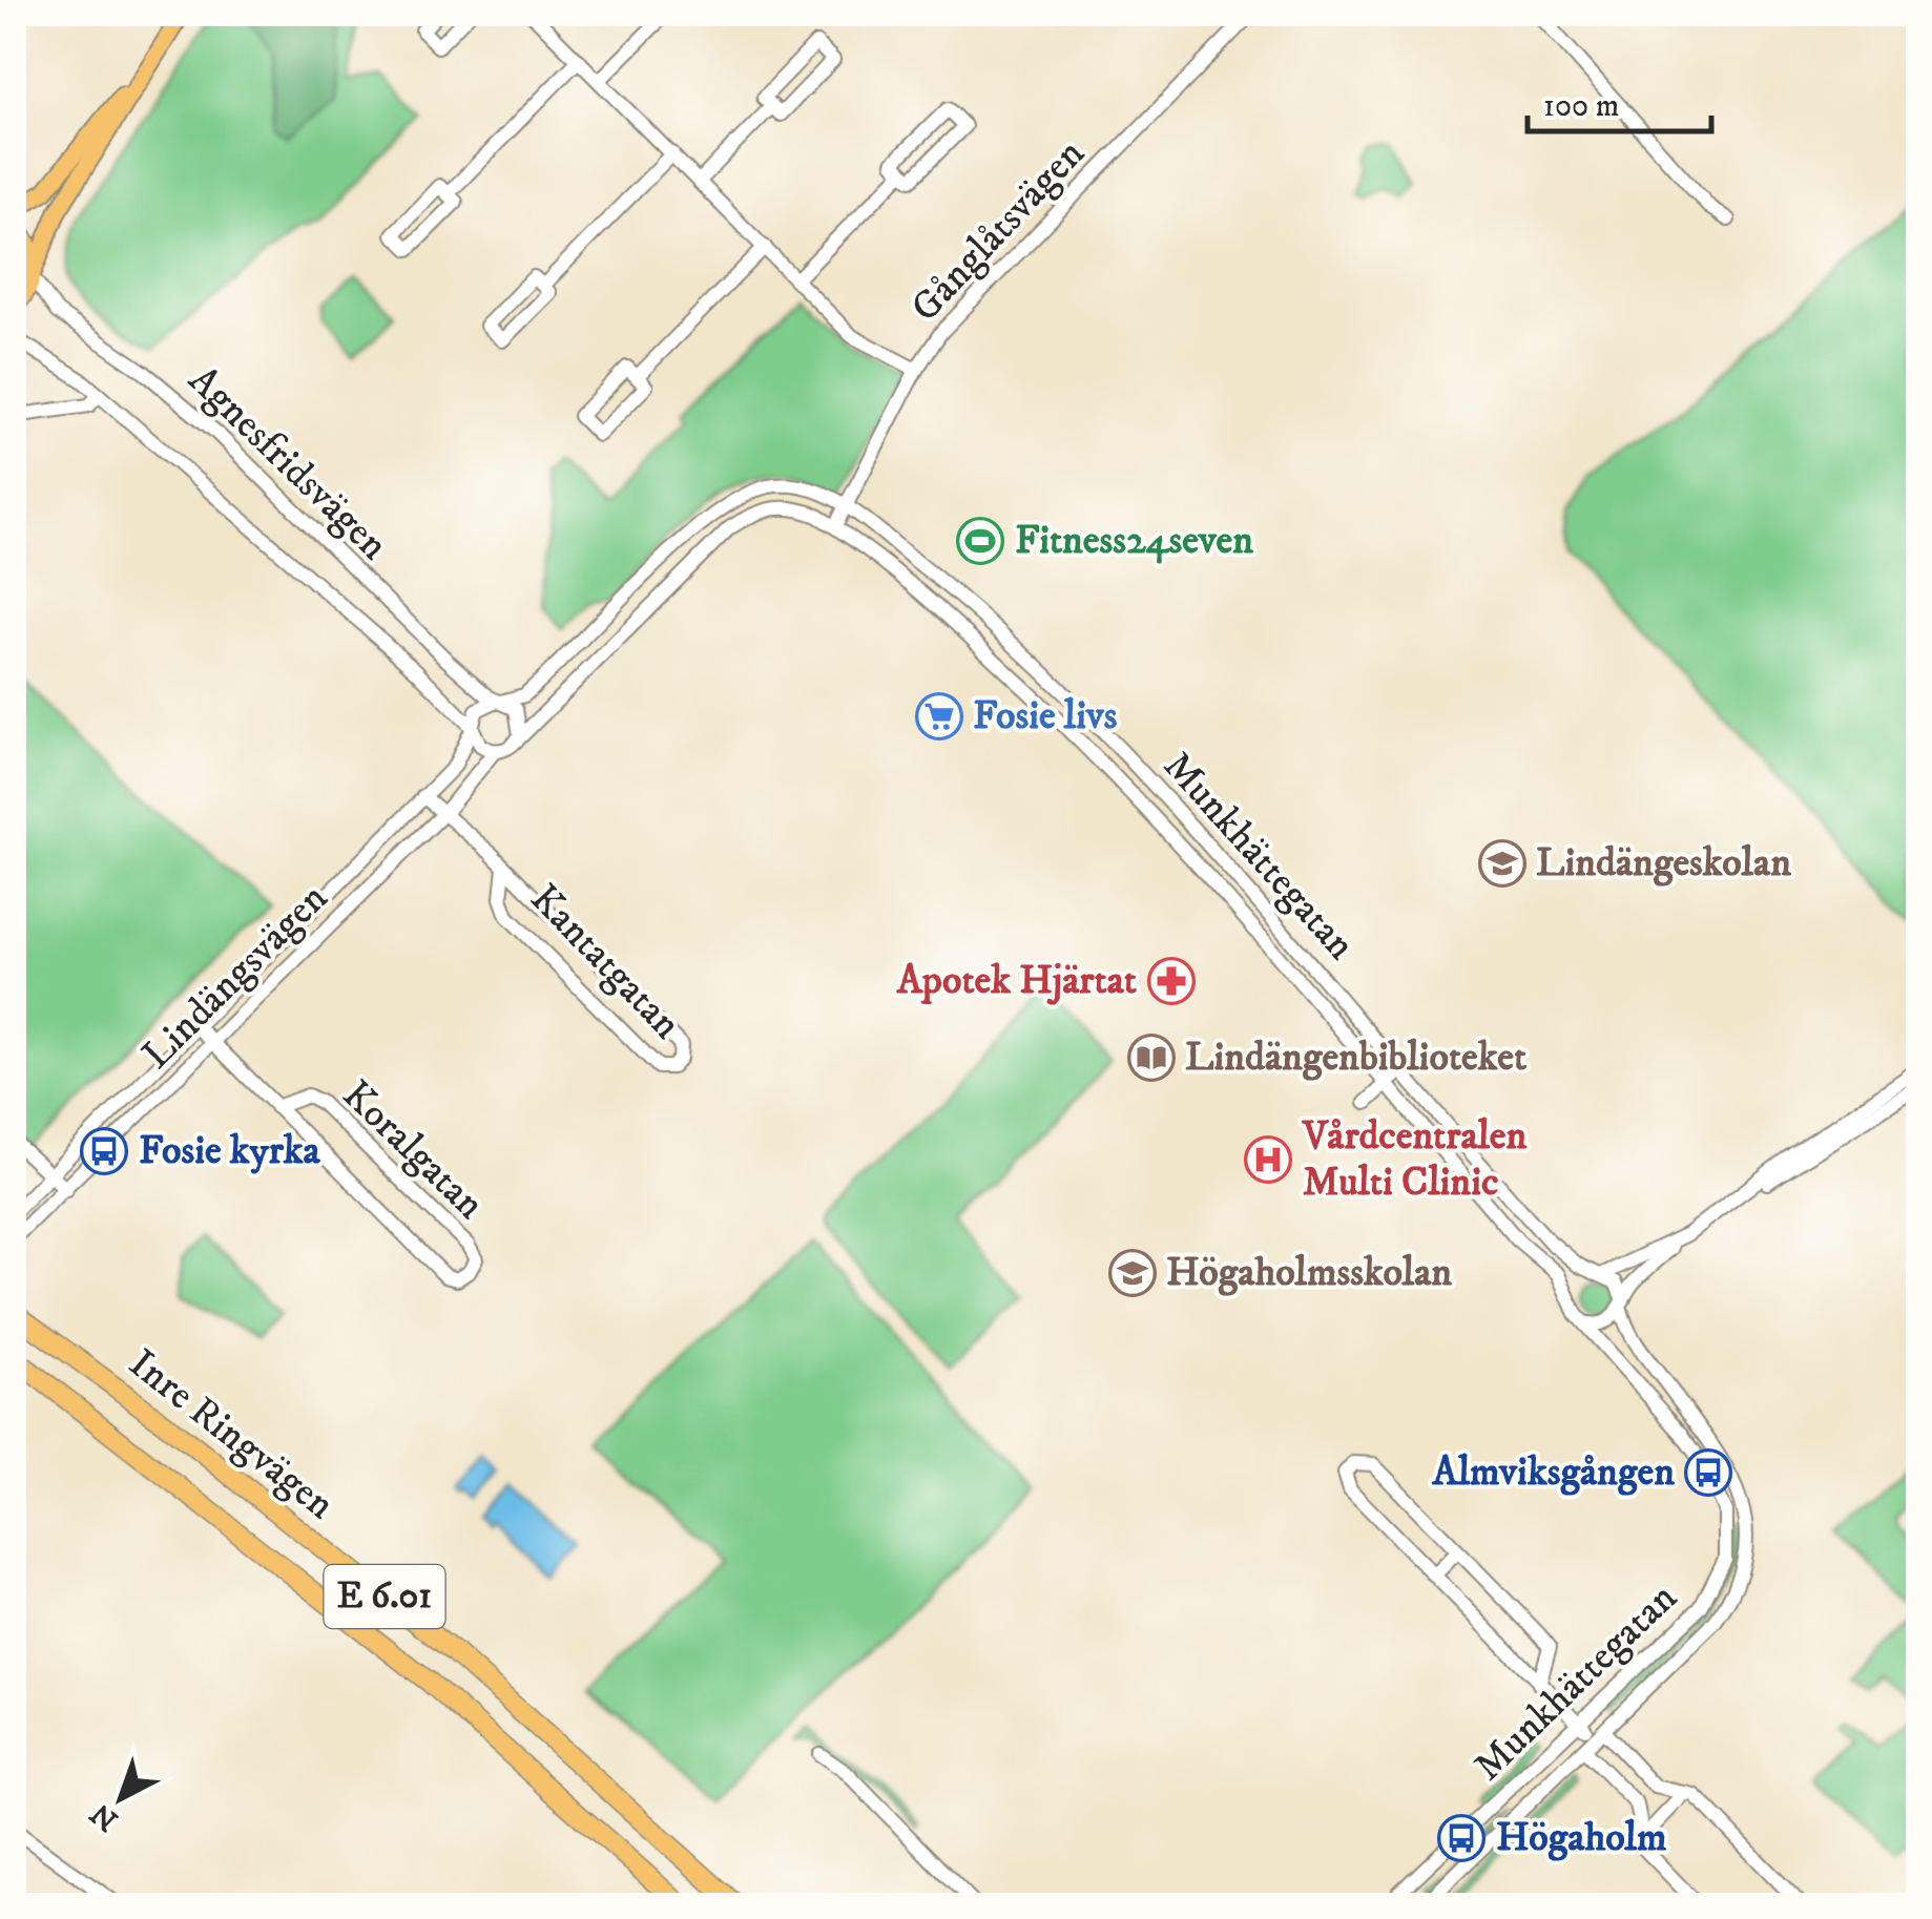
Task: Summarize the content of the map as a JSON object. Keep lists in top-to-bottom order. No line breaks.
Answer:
{"streets":{"highway":["Inre Ringvägen","E 6.01"],"street":["Gånglåtsvägen","Agnesfridsvägen","Munkhättegatan","Kantatgatan","Lindängsvägen","Koralgatan"]},"crossings":[["Gånglåtsvägen","Munkhättegatan"],["Gånglåtsvägen","Lindängsvägen"],["Agnesfridsvägen","Lindängsvägen"],["Munkhättegatan","Lindängsvägen"],["Kantatgatan","Lindängsvägen"],["Lindängsvägen","Koralgatan"]],"places":{"sports":["Fitness24seven"],"supermarket":["Fosie livs"],"school or university":["Lindängeskolan","Högaholmsskolan"],"pharmacy":["Apotek Hjärtat"],"library":["Lindängenbiblioteket"],"bus stop":["Fosie kyrka","Almviksgången","Högaholm"],"hospital":["Vårdcentralen Multi Clinic"]},"scale_bar":"100 m","north":"bottom left"}
